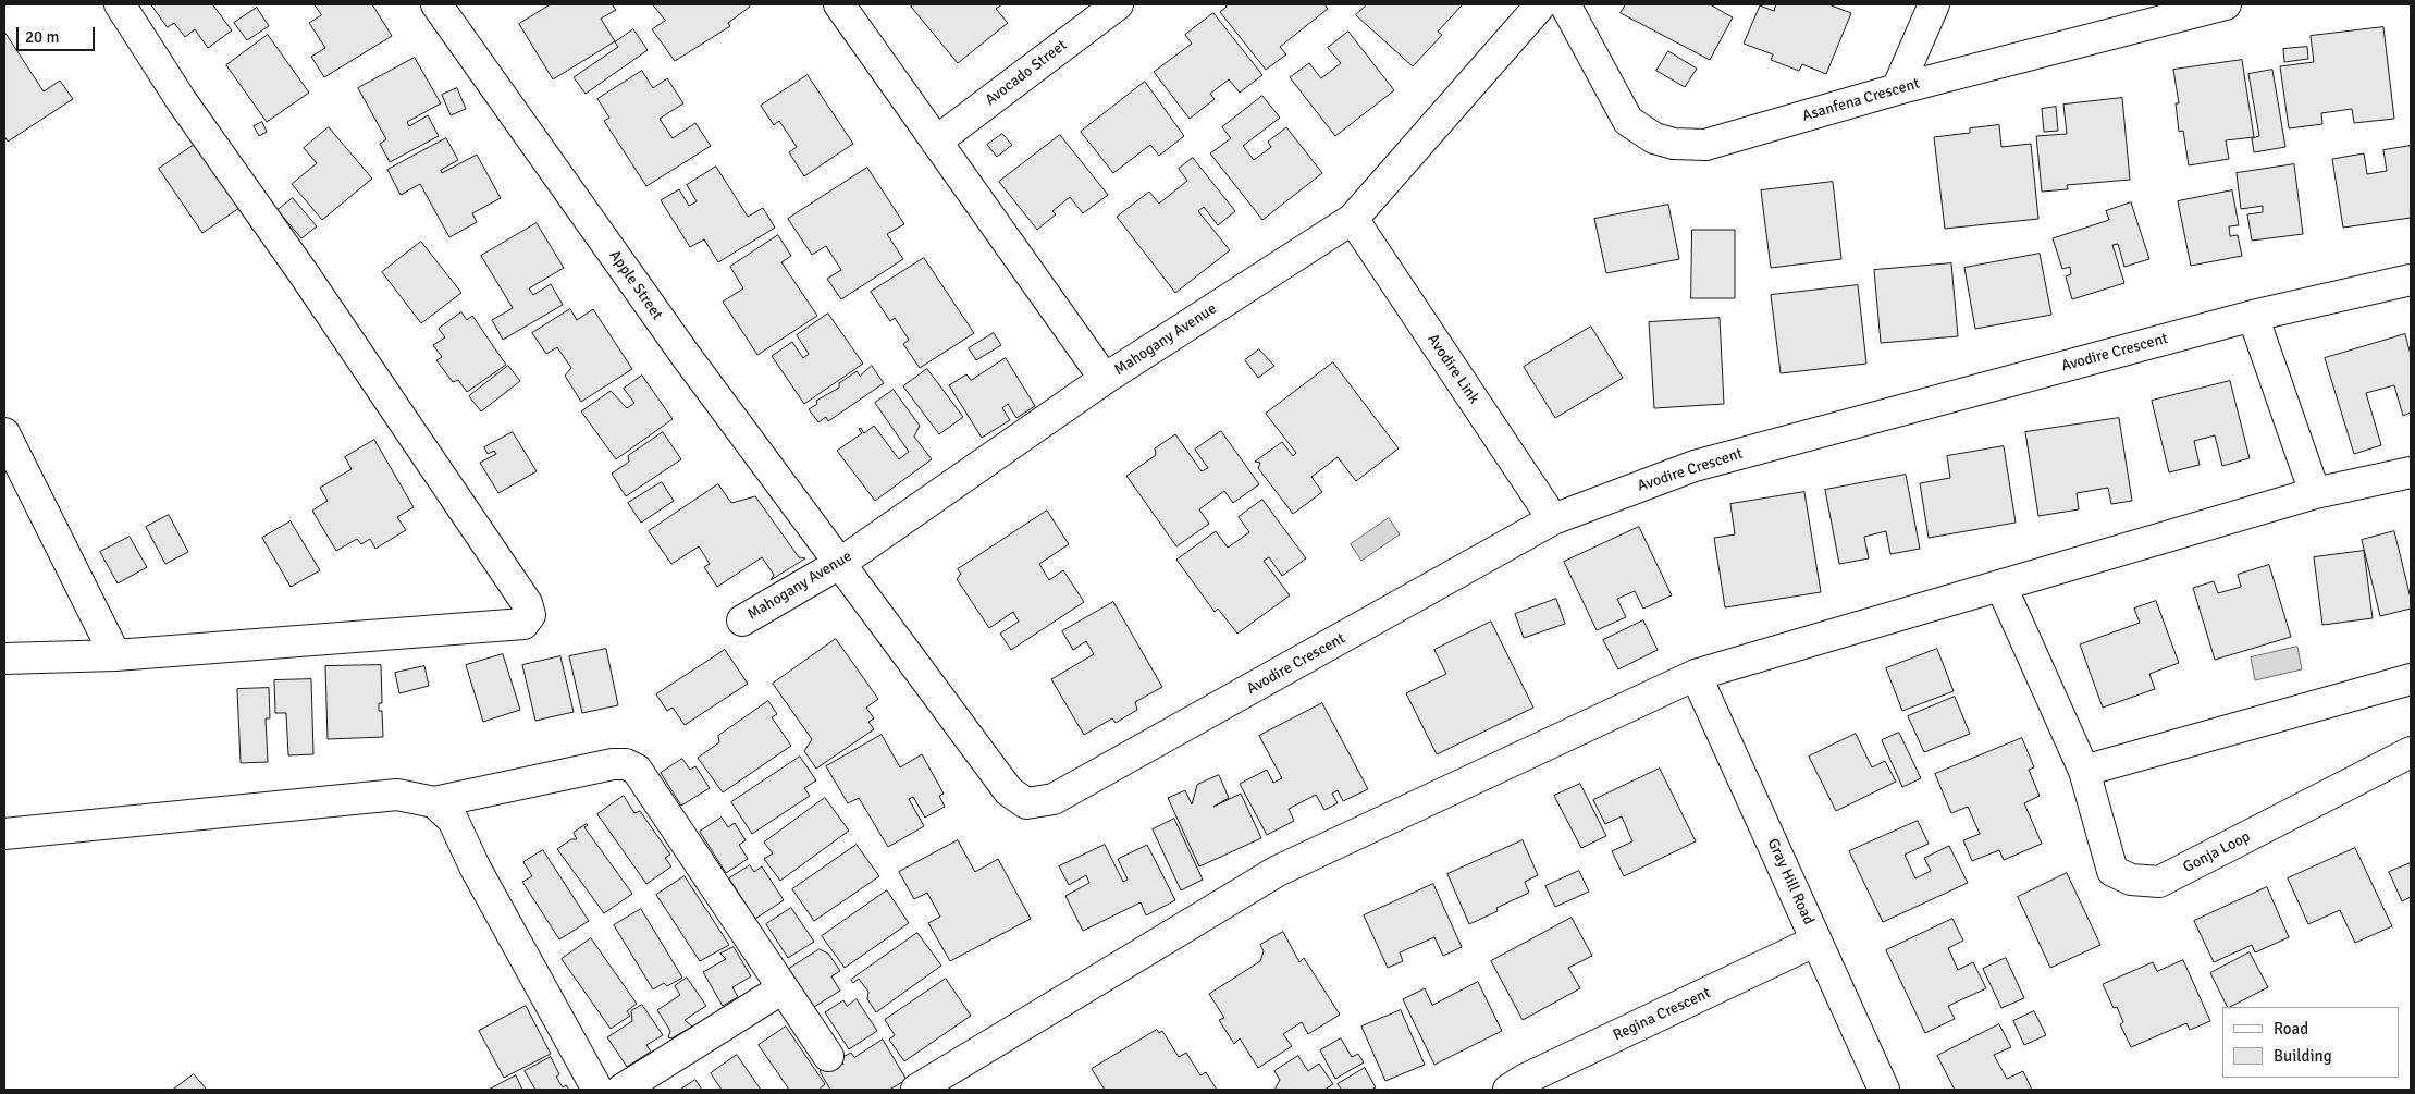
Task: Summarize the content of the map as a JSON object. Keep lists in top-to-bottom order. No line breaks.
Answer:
{"streets":{"street":["Avocado Street","Asanfena Crescent","Apple Street","Mahogany Avenue","Avodire Crescent","Avodire Link","Gonja Loop","Gray Hill Road","Regina Crescent"]},"crossings":[["Apple Street","Mahogany Avenue"],["Apple Street","Avodire Crescent"],["Mahogany Avenue","Avodire Link"],["Avodire Crescent","Avodire Link"],["Gray Hill Road","Regina Crescent"]],"legend":["Road","Building"],"scale_bar":"20 m"}
